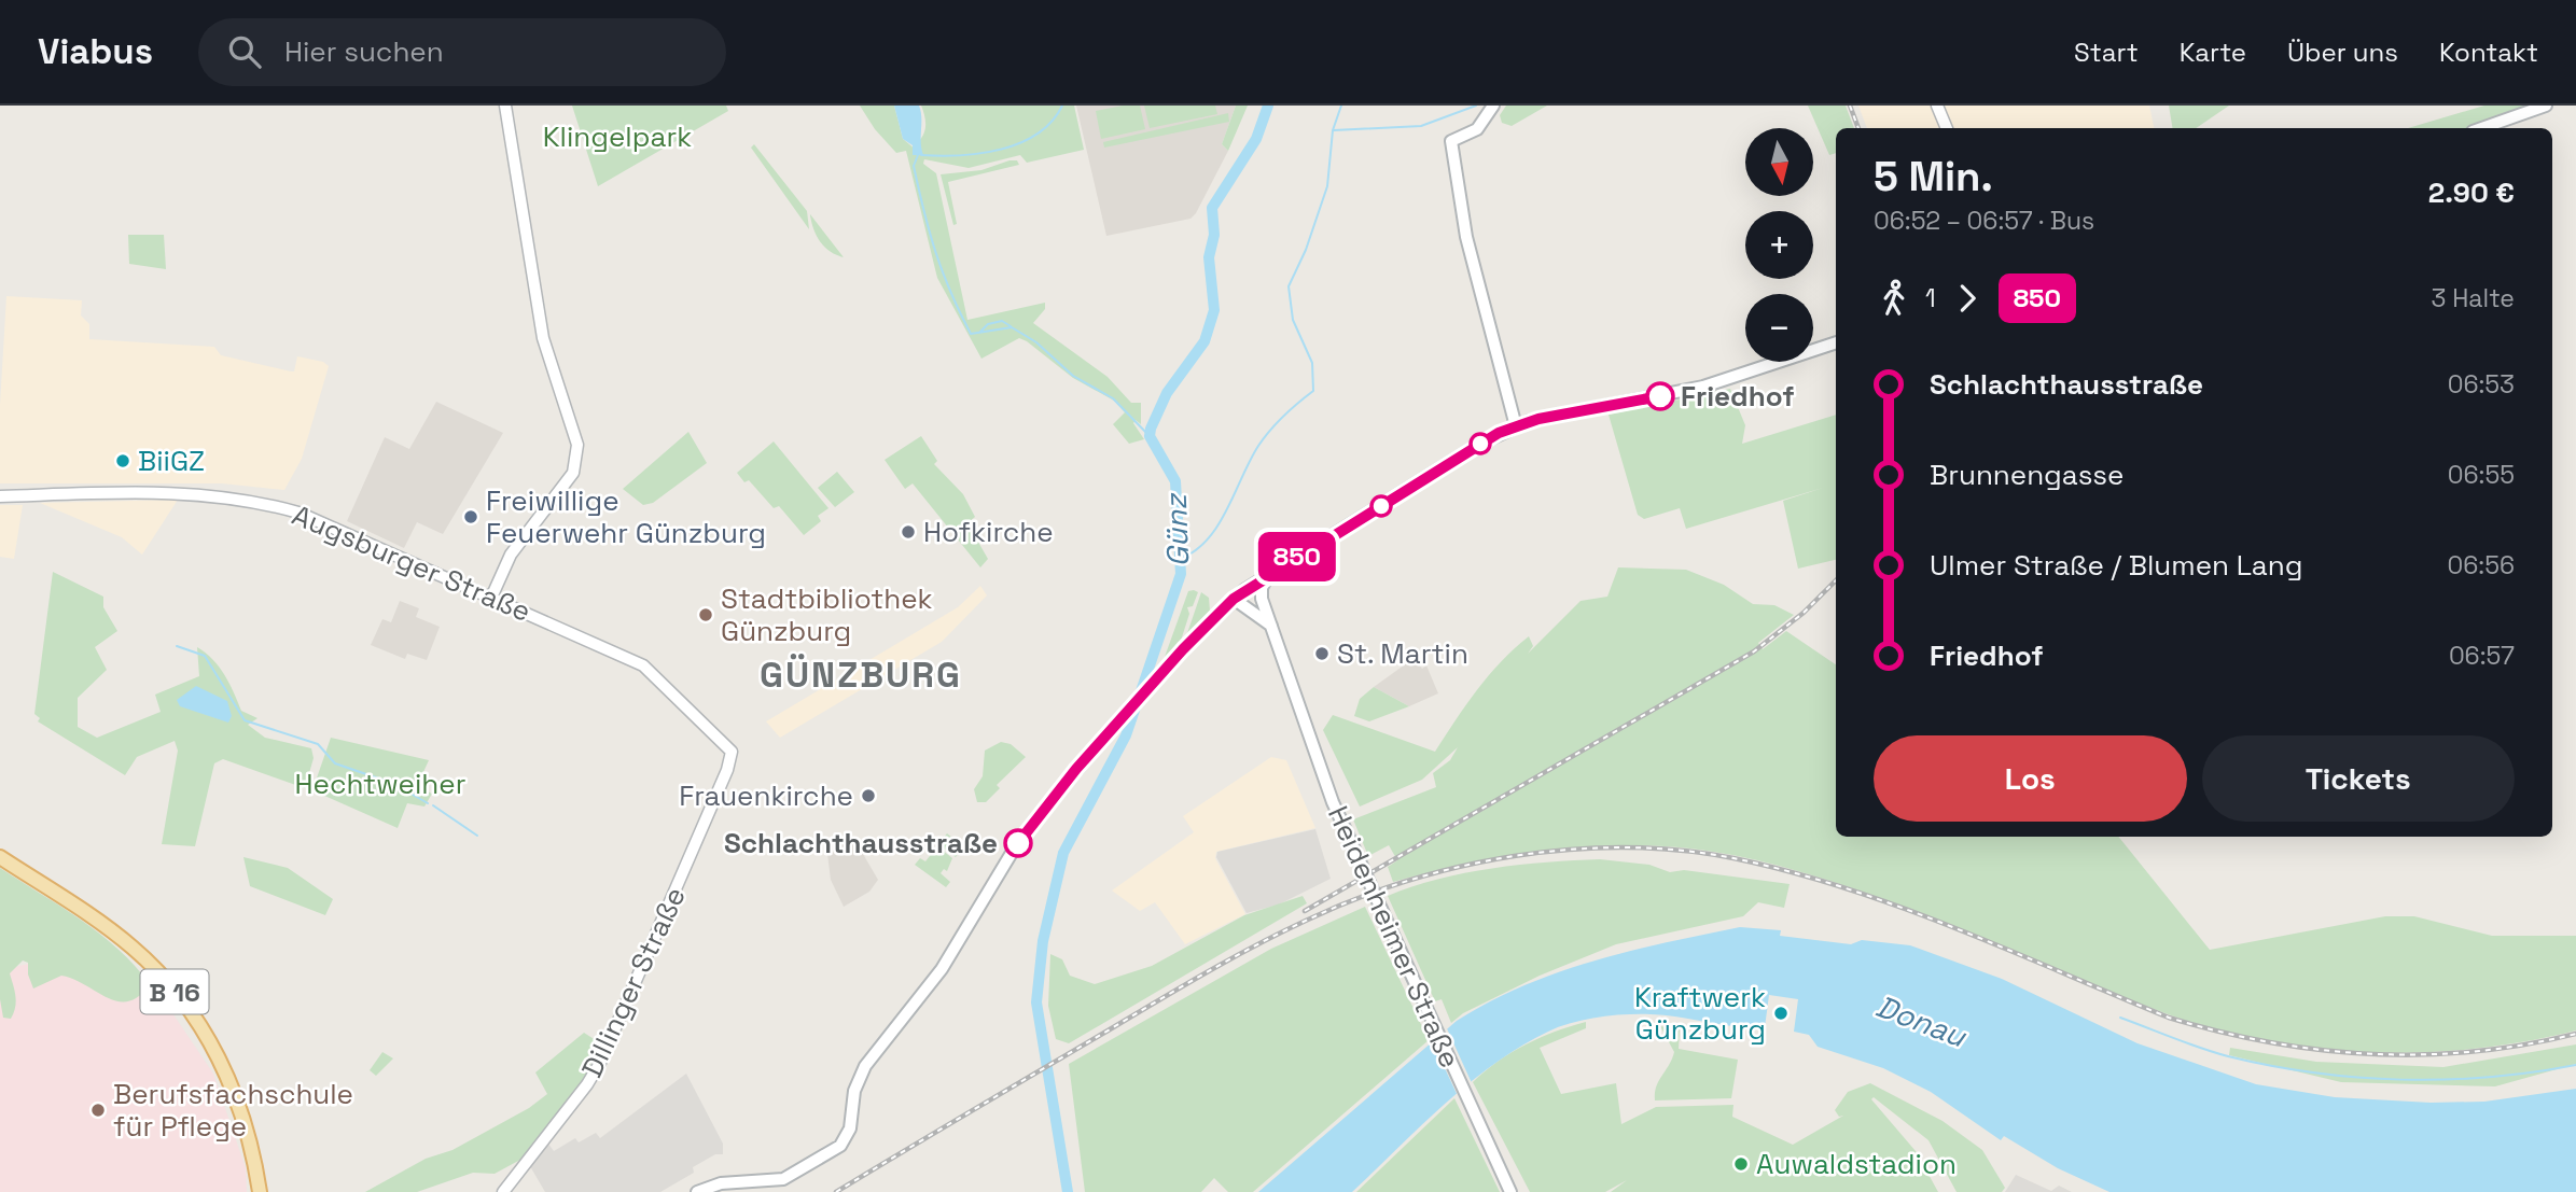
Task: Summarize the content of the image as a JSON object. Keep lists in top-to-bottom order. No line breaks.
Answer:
{"streets":{"main road":["Heidenheimer Straße","B 16"],"street":["Augsburger Straße","Dillinger Straße"]},"crossings":[["Augsburger Straße","Dillinger Straße"]],"districts":["GÜNZBURG"],"water":["Günz","Donau"],"parks":["Klingelpark","Hechtweiher"],"places":["Friedhof","BiiGZ","Freiwillige Feuerwehr Günzburg","Hofkirche","Stadtbibliothek Günzburg","St. Martin","Frauenkirche","Schlachthausstraße","Kraftwerk Günzburg","Berufsfachschule für Pflege","Auwaldstadion"],"lines":["bus line 850"],"north":"bottom","page":{"header":"Viabus","search":"Hier suchen","nav":["Start","Karte","Über uns","Kontakt"],"on_map":"850","map_buttons":["+","−"],"heading":["5 Min.","06:52 – 06:57 · Bus","2.90 €"],"legs":["1","850","3 Halte"],"list":[{"name":"Schlachthausstraße","value":"06:53"},{"name":"Brunnengasse","value":"06:55"},{"name":"Ulmer Straße / Blumen Lang","value":"06:56"},{"name":"Friedhof","value":"06:57"}],"buttons":["Los","Tickets"]}}
